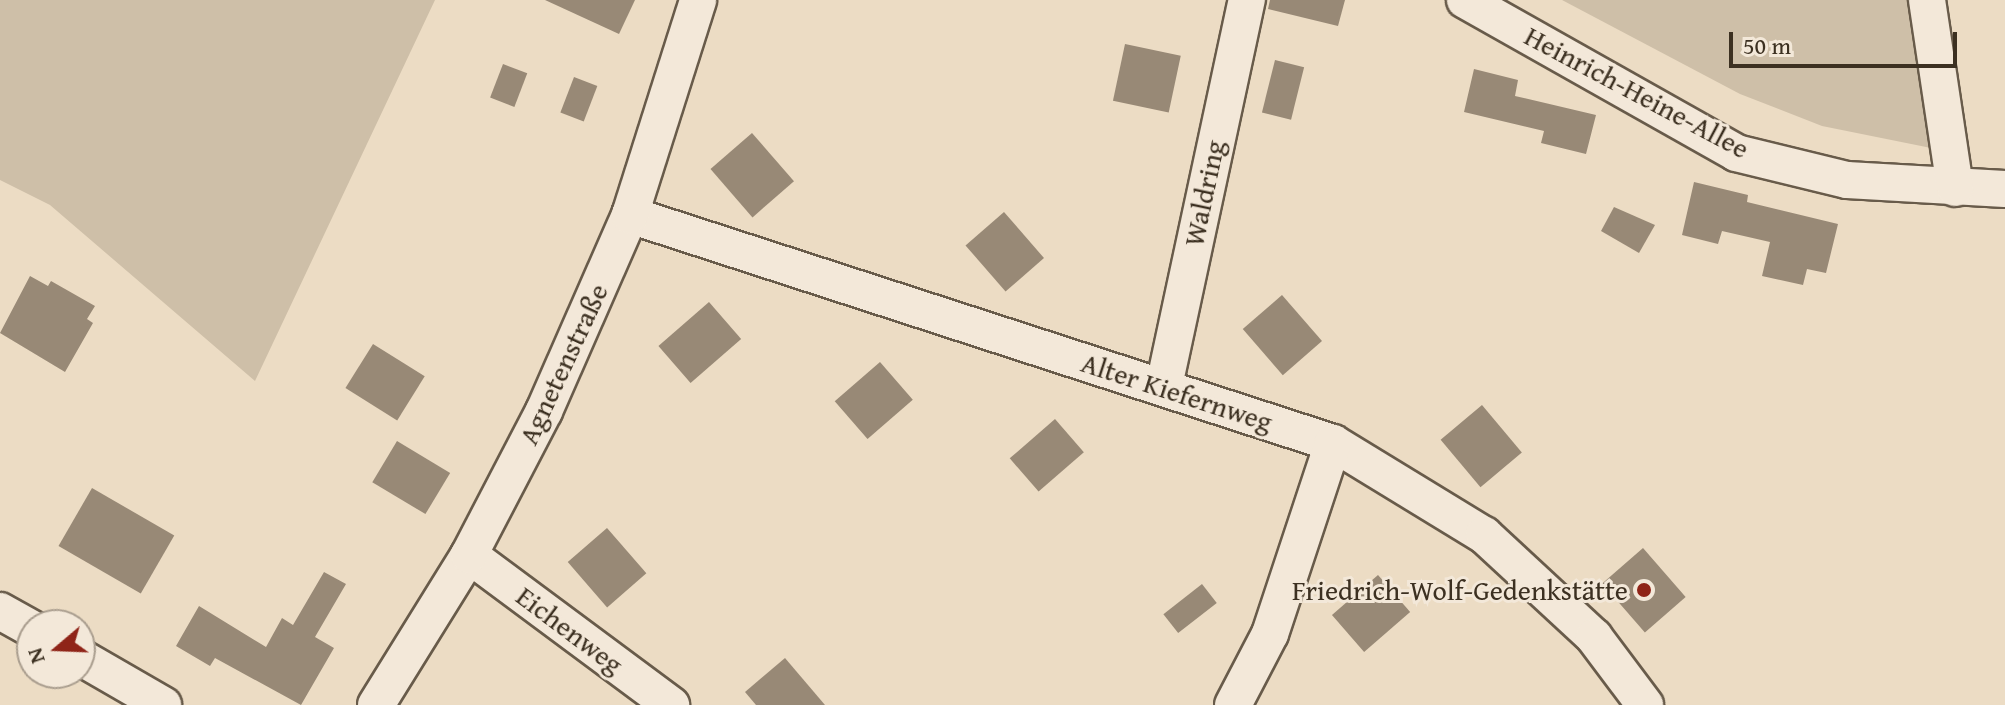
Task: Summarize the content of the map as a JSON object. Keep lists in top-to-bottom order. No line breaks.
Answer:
{"streets":{"street":["Heinrich-Heine-Allee","Waldring","Agnetenstraße","Alter Kiefernweg","Eichenweg"]},"crossings":[["Waldring","Alter Kiefernweg"],["Agnetenstraße","Alter Kiefernweg"],["Agnetenstraße","Eichenweg"]],"places":["Friedrich-Wolf-Gedenkstätte"],"scale_bar":"50 m","north":"left"}
